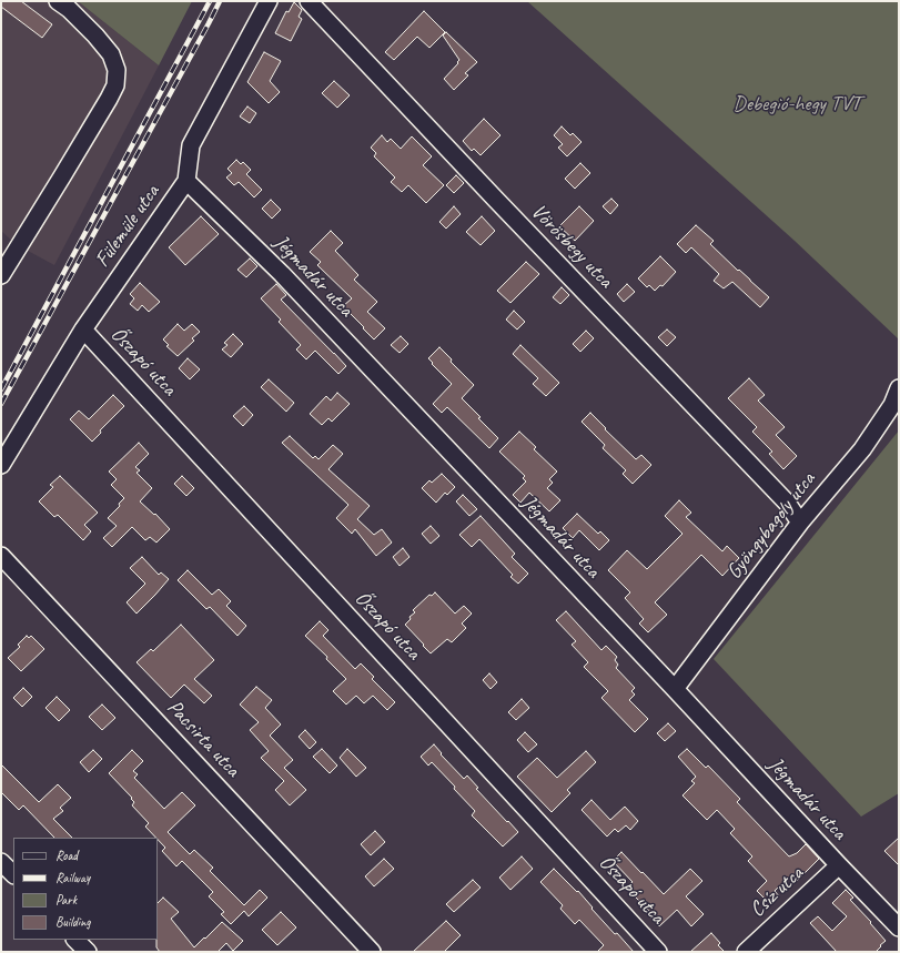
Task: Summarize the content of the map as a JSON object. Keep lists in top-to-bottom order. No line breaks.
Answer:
{"streets":{"street":["Fülemüle utca","Vörösbegy utca","Jégmadár utca","Őszapó utca","Gyöngybagoly utca","Pacsirta utca","Csíz utca"]},"crossings":[["Fülemüle utca","Jégmadár utca"],["Fülemüle utca","Őszapó utca"],["Vörösbegy utca","Gyöngybagoly utca"],["Jégmadár utca","Gyöngybagoly utca"],["Jégmadár utca","Csíz utca"]],"parks":["Debegió-hegy TVT"],"legend":["Road","Railway","Park","Building"]}
